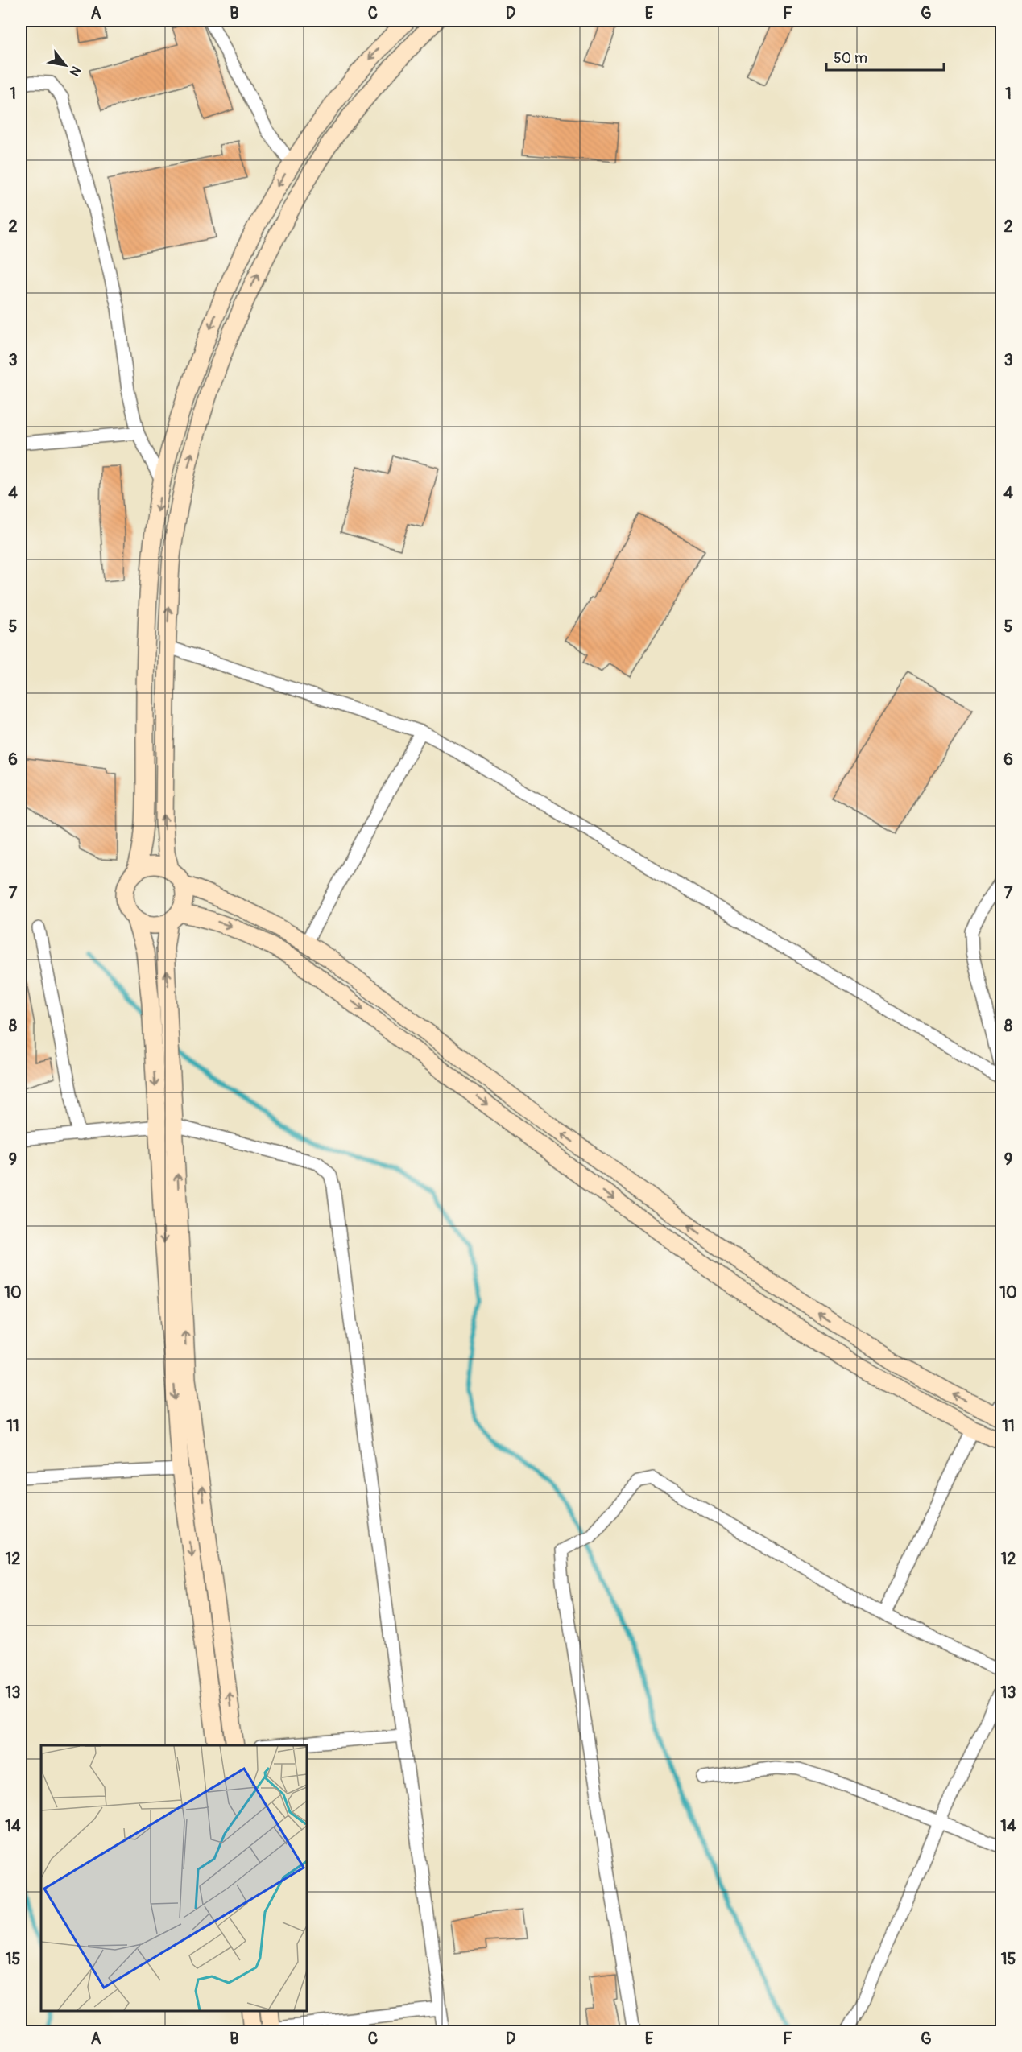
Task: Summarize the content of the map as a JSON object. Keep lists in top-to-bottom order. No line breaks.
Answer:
{"scale_bar":"50 m","north":"bottom right","grid":{"columns":["A","B","C","D","E","F","G"],"rows":["1","2","3","4","5","6","7","8","9","10","11","12","13","14","15"]}}
